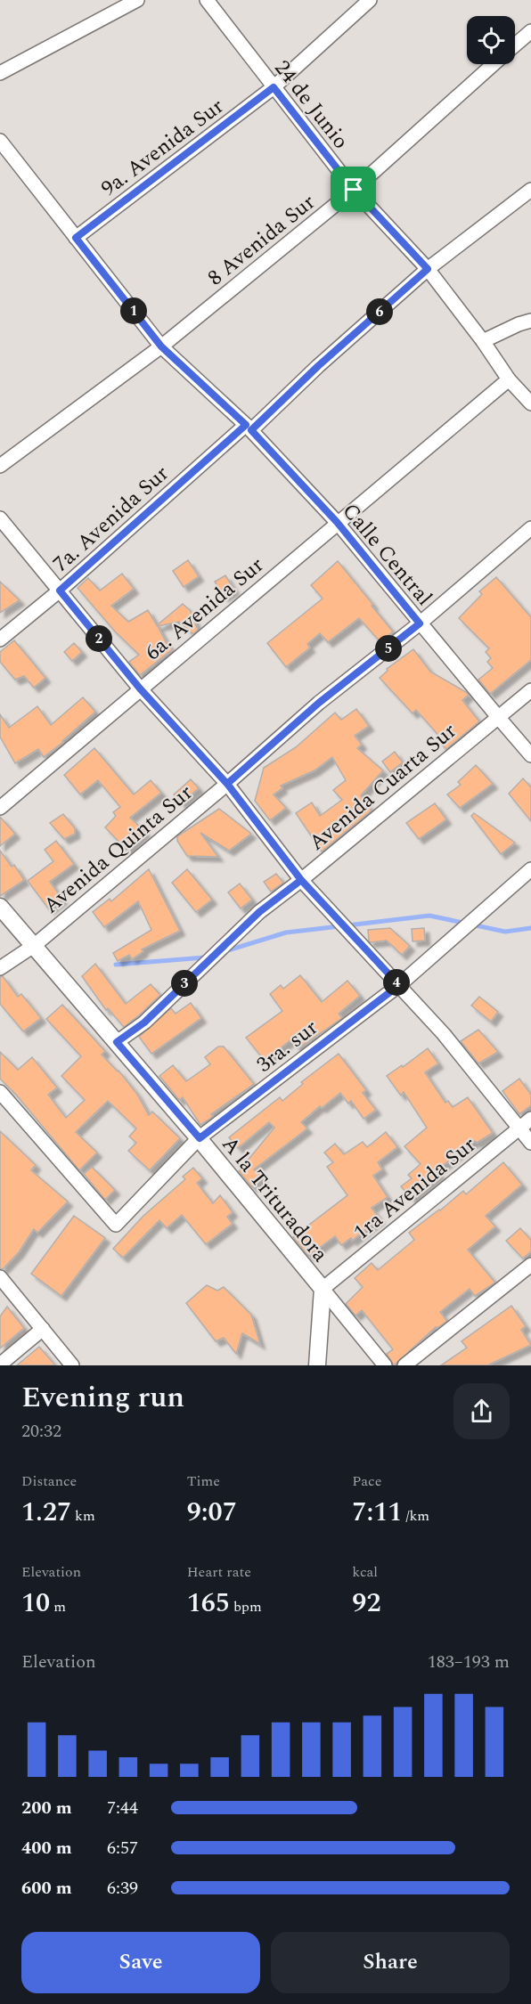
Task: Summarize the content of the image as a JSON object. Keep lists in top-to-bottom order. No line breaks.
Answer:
{"streets":{"street":["24 de Junio","9a. Avenida Sur","8 Avenida Sur","7a. Avenida Sur","Calle Central","6a. Avenida Sur","Avenida Cuarta Sur","Avenida Quinta Sur","3ra. sur","1ra Avenida Sur","A la Trituradora"]},"crossings":[["24 de Junio","9a. Avenida Sur"],["24 de Junio","8 Avenida Sur"],["24 de Junio","7a. Avenida Sur"],["24 de Junio","6a. Avenida Sur"],["9a. Avenida Sur","Calle Central"],["8 Avenida Sur","Calle Central"],["7a. Avenida Sur","Calle Central"],["Calle Central","6a. Avenida Sur"],["Calle Central","Avenida Cuarta Sur"],["Calle Central","Avenida Quinta Sur"],["Avenida Cuarta Sur","A la Trituradora"],["Avenida Quinta Sur","A la Trituradora"],["3ra. sur","A la Trituradora"],["1ra Avenida Sur","A la Trituradora"]],"page":{"pins":["1","6","2","5","4","3"],"heading":["Evening run","20:32"],"stats":[["Distance","1.27 km"],["Time","9:07"],["Pace","7:11 /km"],["Elevation","10 m"],["Heart rate","165 bpm"],["kcal","92"]],"chart":["Elevation","183–193 m"],"list":[{"name":"200 m","note":"7:44"},{"name":"400 m","note":"6:57"},{"name":"600 m","note":"6:39"}],"buttons":["Save","Share"]}}
